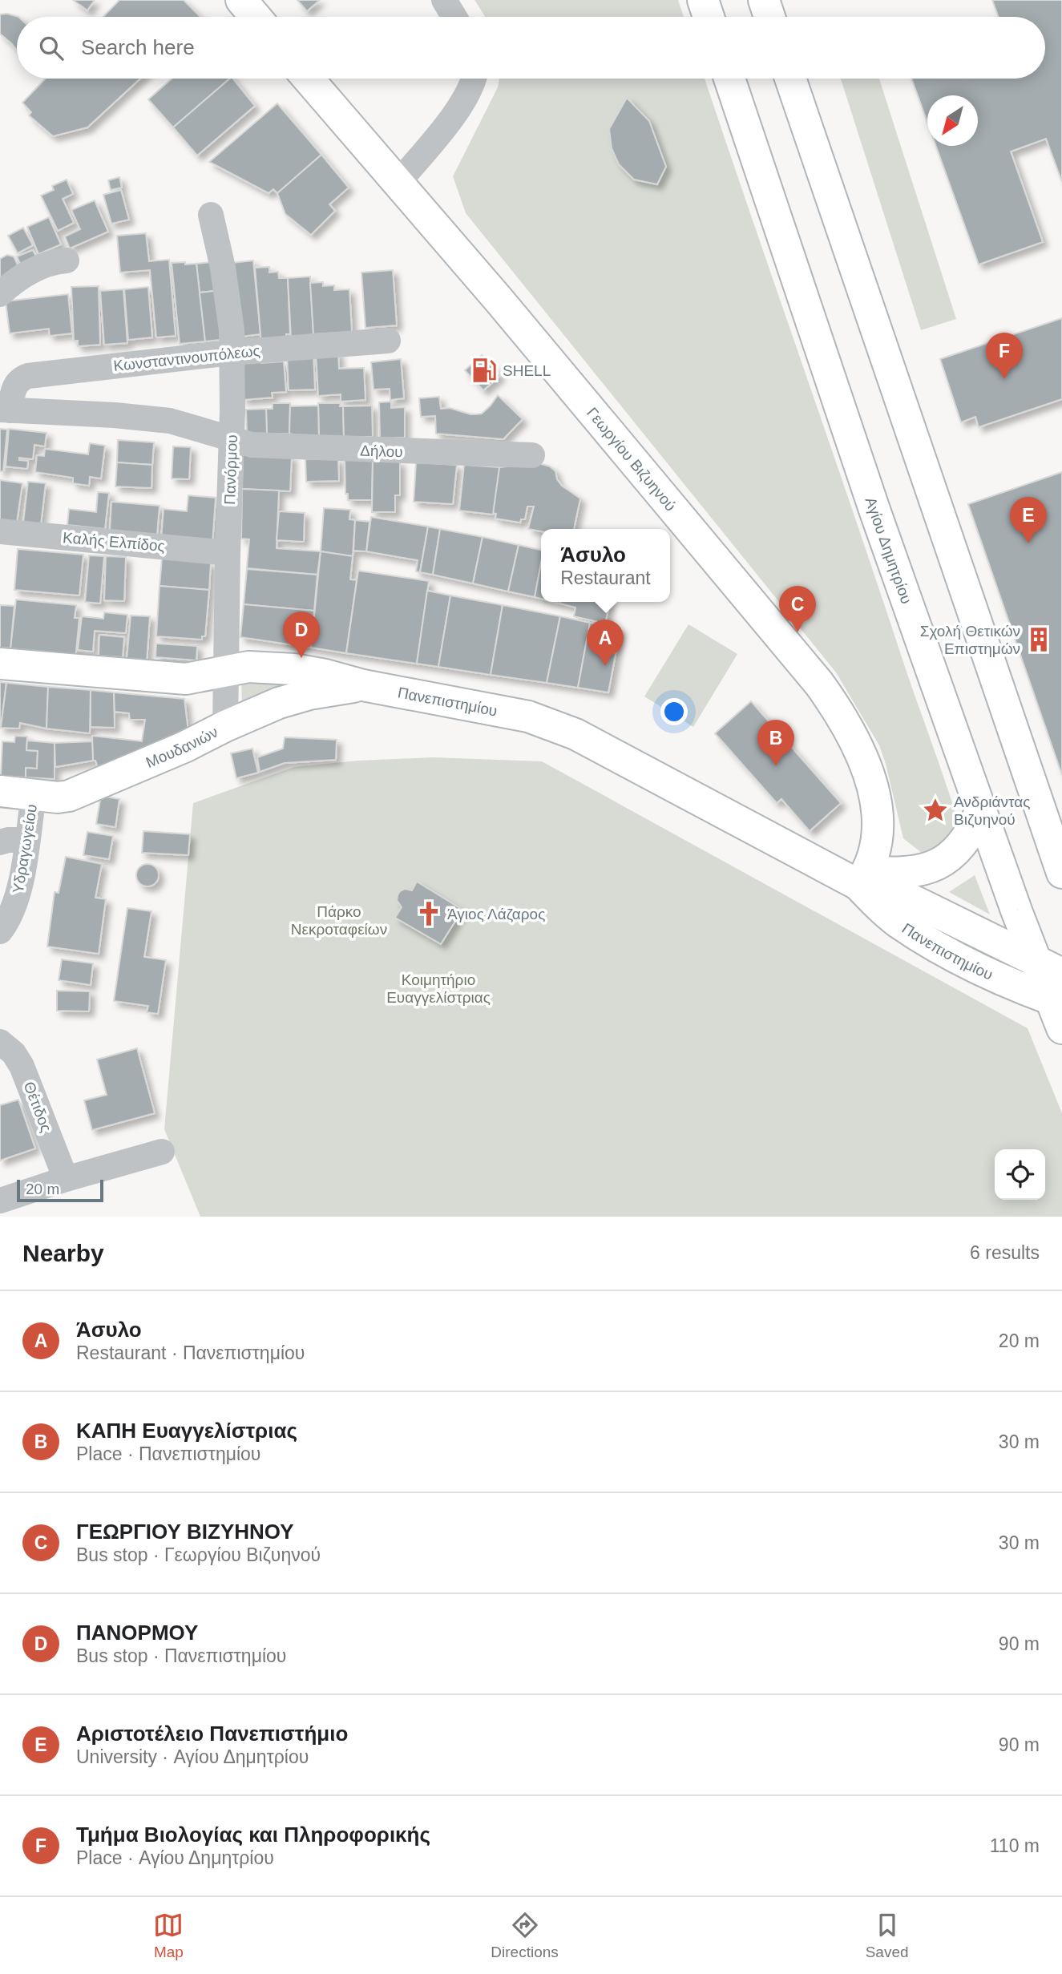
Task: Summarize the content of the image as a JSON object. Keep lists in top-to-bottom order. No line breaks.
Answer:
{"streets":{"street":["Κωνσταντινουπόλεως","Δήλου","Γεωργίου Βιζυηνού","Πανόρμου","Καλής Ελπίδος","Αγίου Δημητρίου","Πανεπιστημίου","Μουδανιών","Υδραγωγείου","Θέτιδος"]},"crossings":[["Κωνσταντινουπόλεως","Δήλου"],["Κωνσταντινουπόλεως","Πανόρμου"],["Δήλου","Πανόρμου"],["Γεωργίου Βιζυηνού","Πανεπιστημίου"],["Πανόρμου","Καλής Ελπίδος"],["Πανόρμου","Πανεπιστημίου"],["Πανόρμου","Μουδανιών"],["Αγίου Δημητρίου","Πανεπιστημίου"],["Πανεπιστημίου","Μουδανιών"],["Μουδανιών","Υδραγωγείου"]],"parks":["Πάρκο Νεκροταφείων","Κοιμητήριο Ευαγγελίστριας"],"places":{"fuel station":["SHELL"],"building":["Σχολή Θετικών Επιστημών"],"place":["Ανδριάντας Βιζυηνού"],"church":["Άγιος Λάζαρος"]},"scale_bar":"20 m","north":"bottom left","page":{"search":"Search here","pins":["F","E","C","D","A","B"],"popup":["Άσυλο","Restaurant"],"scale":"20 m","heading":["Nearby","6 results"],"list":[{"mark":"A","name":"Άσυλο","note":"Restaurant · Πανεπιστημίου","value":"20 m"},{"mark":"B","name":"ΚΑΠΗ Ευαγγελίστριας","note":"Place · Πανεπιστημίου","value":"30 m"},{"mark":"C","name":"ΓΕΩΡΓΙΟΥ ΒΙΖΥΗΝΟΥ","note":"Bus stop · Γεωργίου Βιζυηνού","value":"30 m"},{"mark":"D","name":"ΠΑΝΟΡΜΟΥ","note":"Bus stop · Πανεπιστημίου","value":"90 m"},{"mark":"E","name":"Αριστοτέλειο Πανεπιστήμιο","note":"University · Αγίου Δημητρίου","value":"90 m"},{"mark":"F","name":"Τμήμα Βιολογίας και Πληροφορικής","note":"Place · Αγίου Δημητρίου","value":"110 m"}],"nav":["Map","Directions","Saved"]}}
